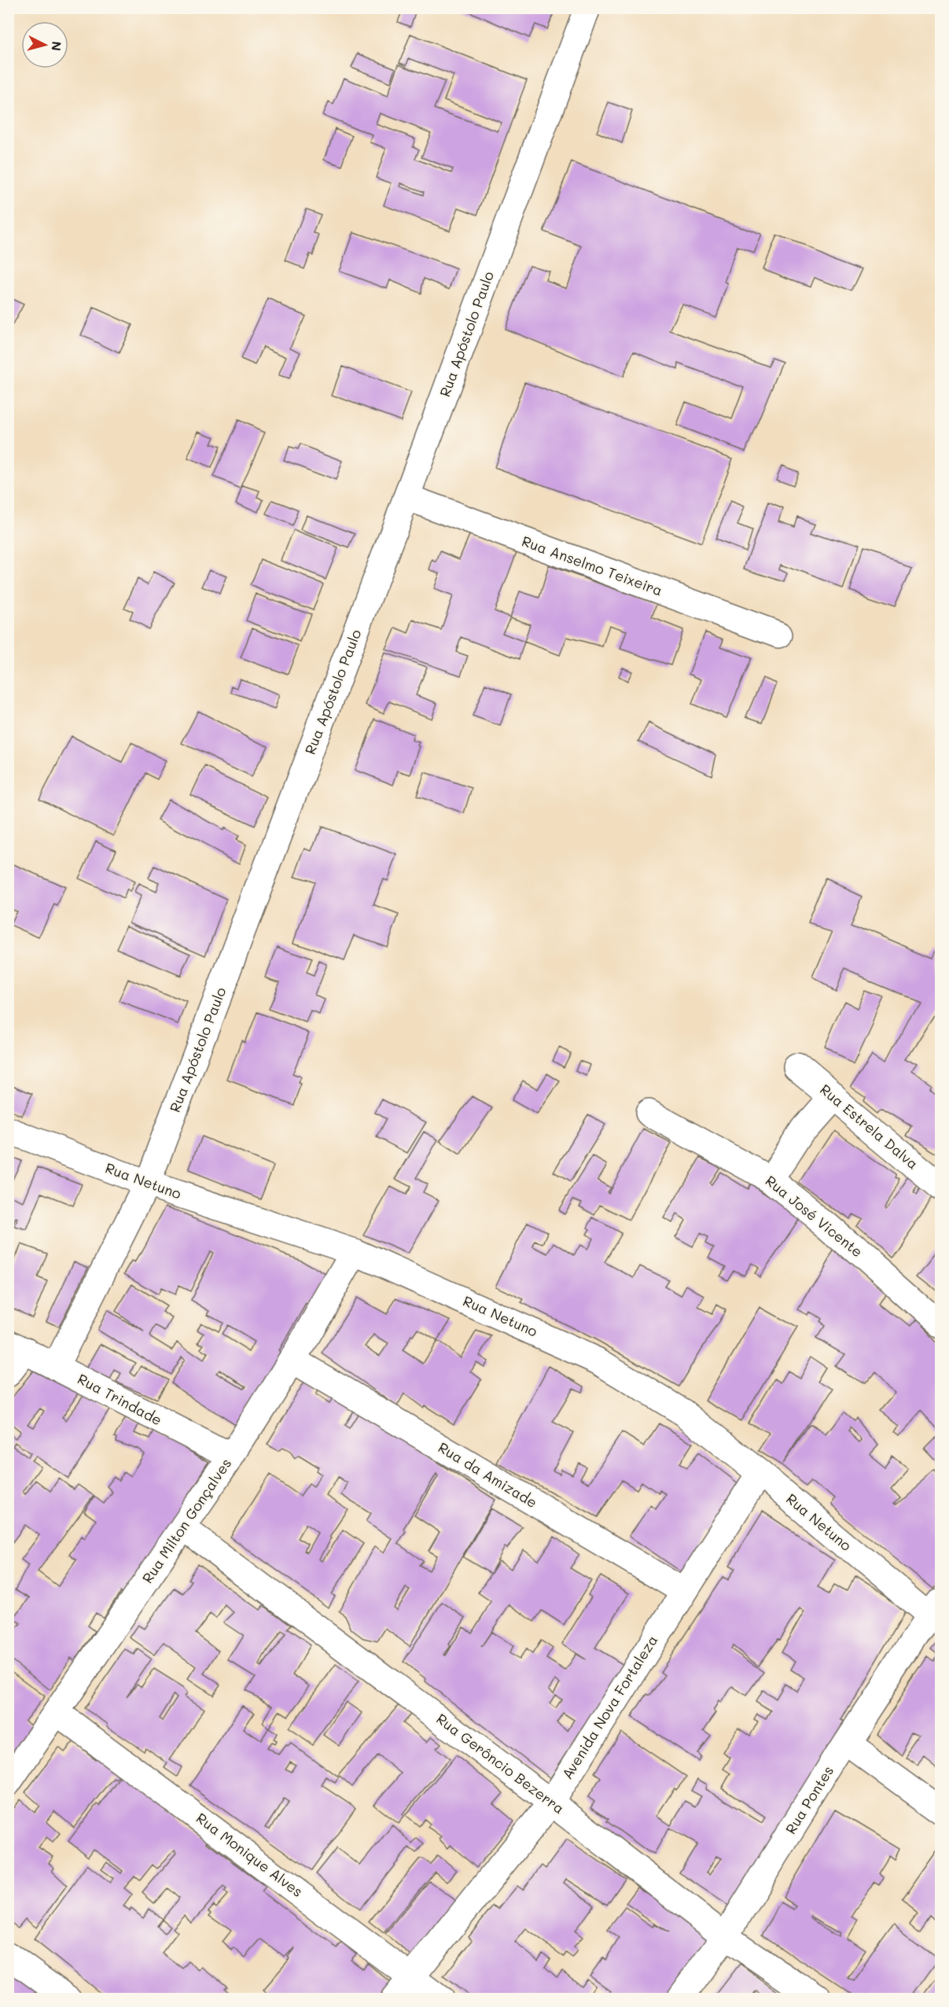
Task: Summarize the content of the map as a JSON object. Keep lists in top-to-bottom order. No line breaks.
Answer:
{"streets":{"street":["Rua Apóstolo Paulo","Rua Anselmo Teixeira","Rua Estrela Dalva","Rua Netuno","Rua José Vicente","Rua Trindade","Rua da Amizade","Rua Milton Gonçalves","Avenida Nova Fortaleza","Rua Gerôncio Bezerra","Rua Pontes","Rua Monique Alves"]},"crossings":[["Rua Apóstolo Paulo","Rua Anselmo Teixeira"],["Rua Apóstolo Paulo","Rua Netuno"],["Rua Apóstolo Paulo","Rua Trindade"],["Rua Netuno","Rua Milton Gonçalves"],["Rua Netuno","Avenida Nova Fortaleza"],["Rua Netuno","Rua Pontes"],["Rua Trindade","Rua Milton Gonçalves"],["Rua da Amizade","Rua Milton Gonçalves"],["Rua da Amizade","Avenida Nova Fortaleza"],["Rua Milton Gonçalves","Rua Gerôncio Bezerra"],["Rua Milton Gonçalves","Rua Monique Alves"],["Avenida Nova Fortaleza","Rua Gerôncio Bezerra"],["Avenida Nova Fortaleza","Rua Monique Alves"],["Rua Gerôncio Bezerra","Rua Pontes"]],"north":"right"}
